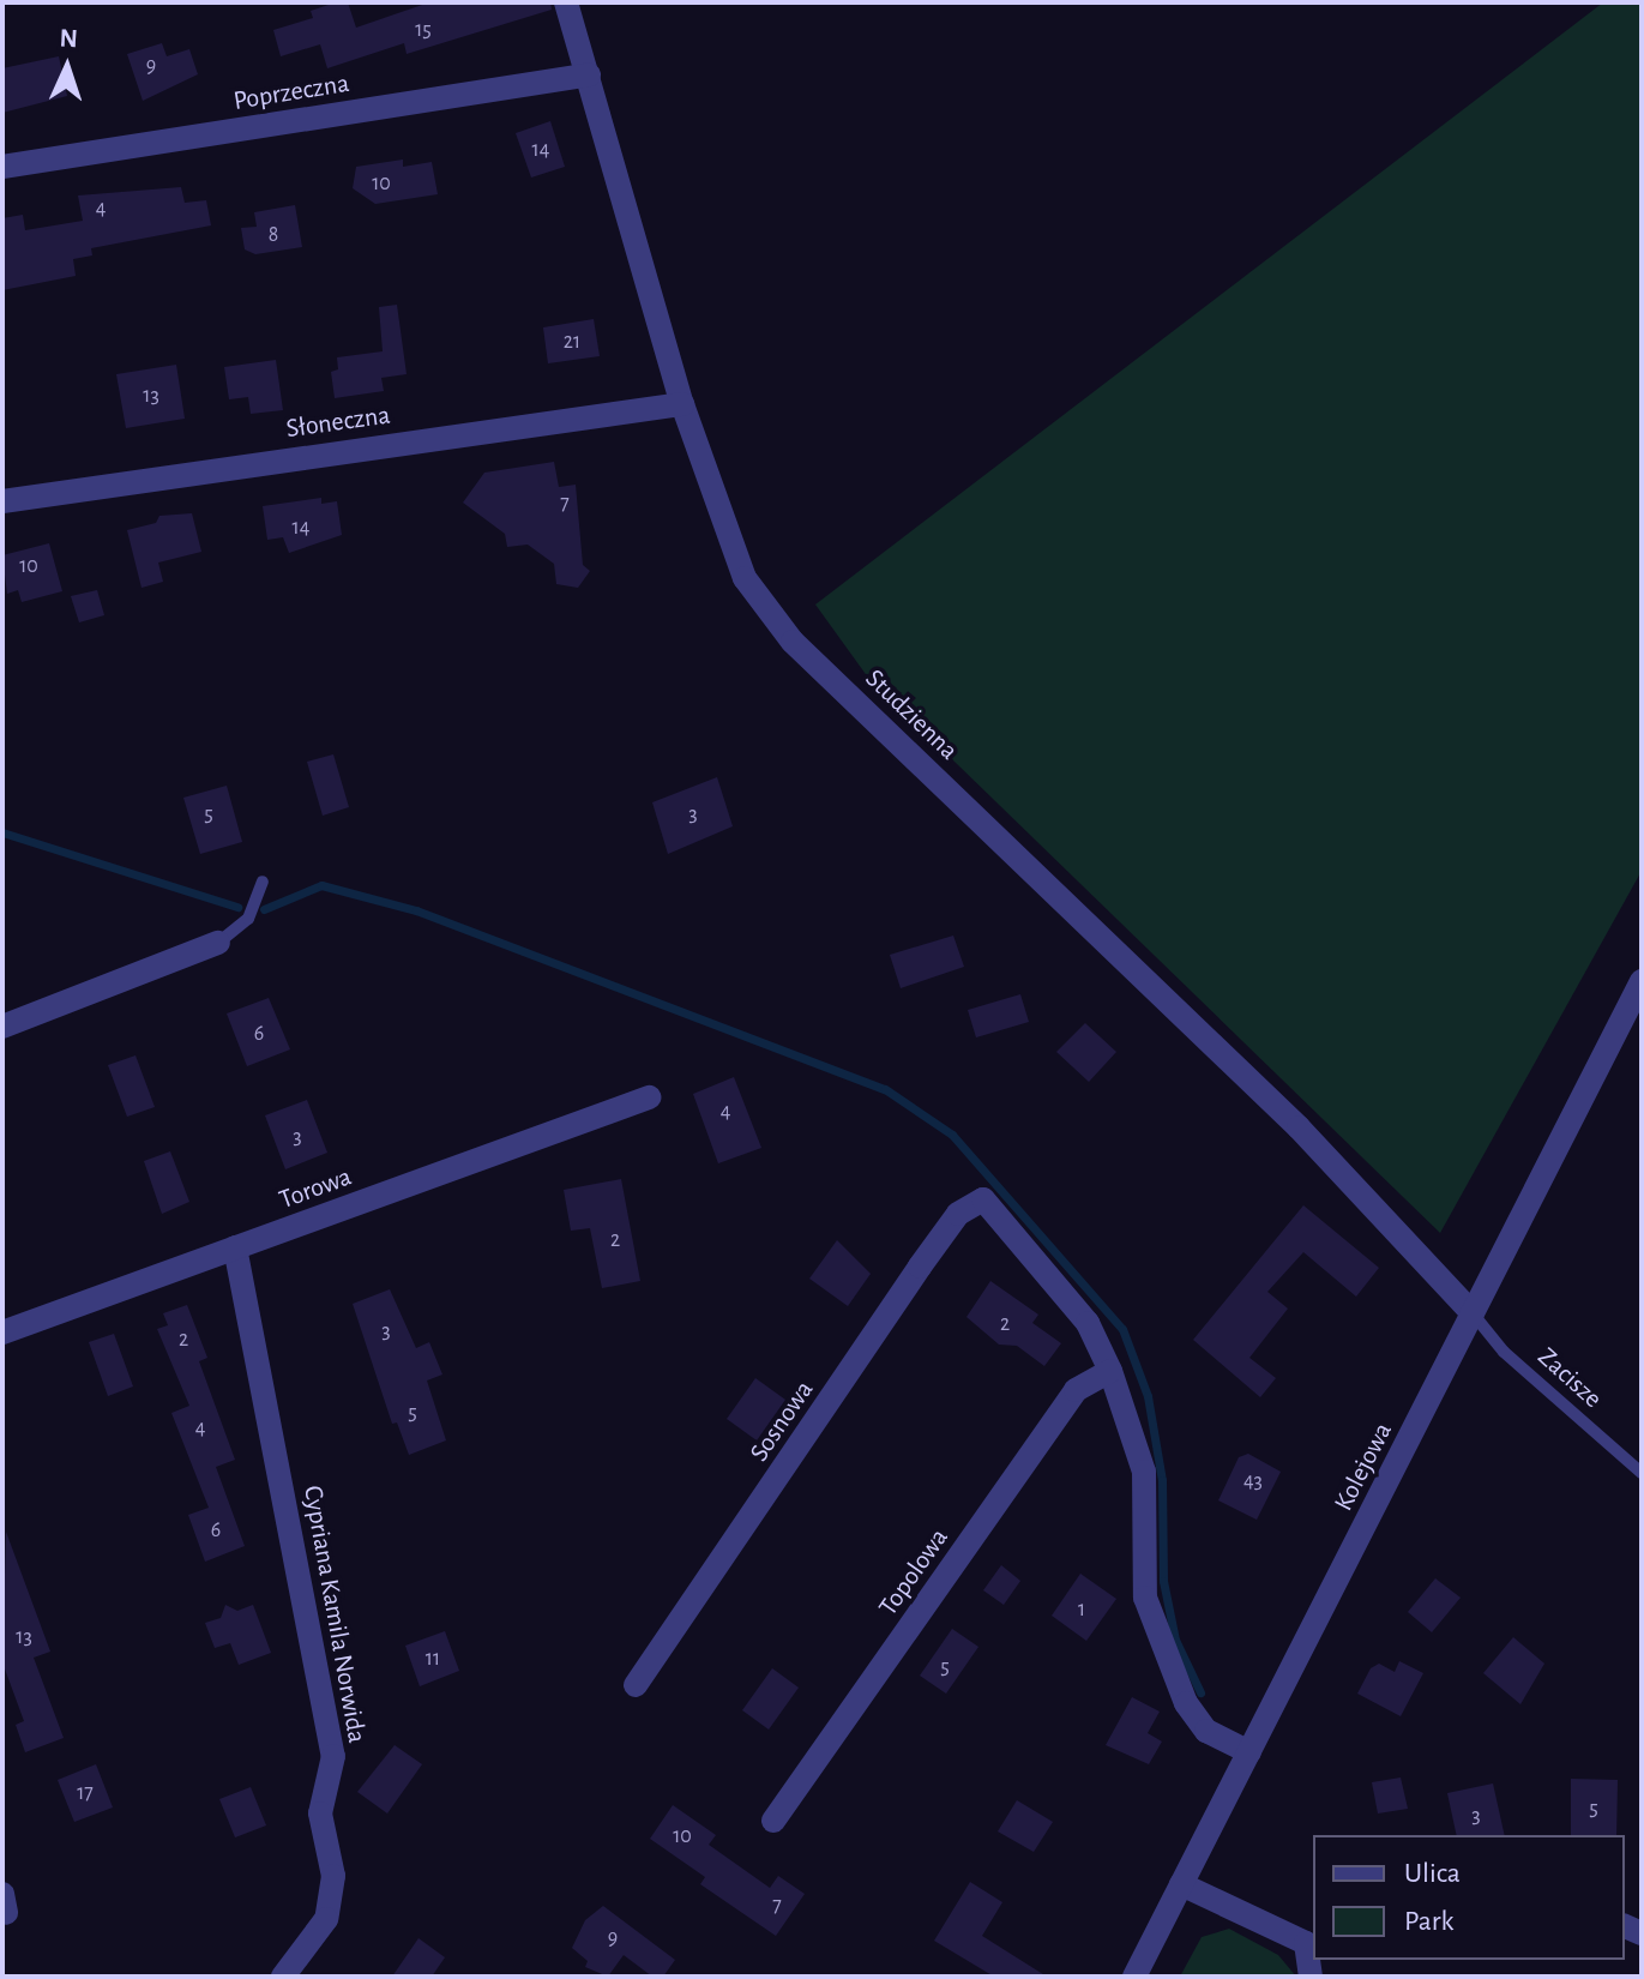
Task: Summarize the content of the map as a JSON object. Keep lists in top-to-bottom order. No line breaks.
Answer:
{"streets":{"street":["Poprzeczna","Słoneczna","Studzienna","Torowa","Sosnowa","Kolejowa","Topolowa","Cypriana Kamila Norwida"],"lane":["Zacisze"]},"crossings":[["Poprzeczna","Studzienna"],["Słoneczna","Studzienna"],["Studzienna","Zacisze"],["Studzienna","Kolejowa"],["Torowa","Cypriana Kamila Norwida"],["Zacisze","Kolejowa"],["Sosnowa","Topolowa"]],"house_numbers":["15","9","14","10","4","8","21","13","7","14","10","5","3","6","4","3","2","2","3","2","5","4","43","6","1","13","11","5","17","5","3","10","7","9"],"legend":["Ulica","Park"],"north":"top"}
